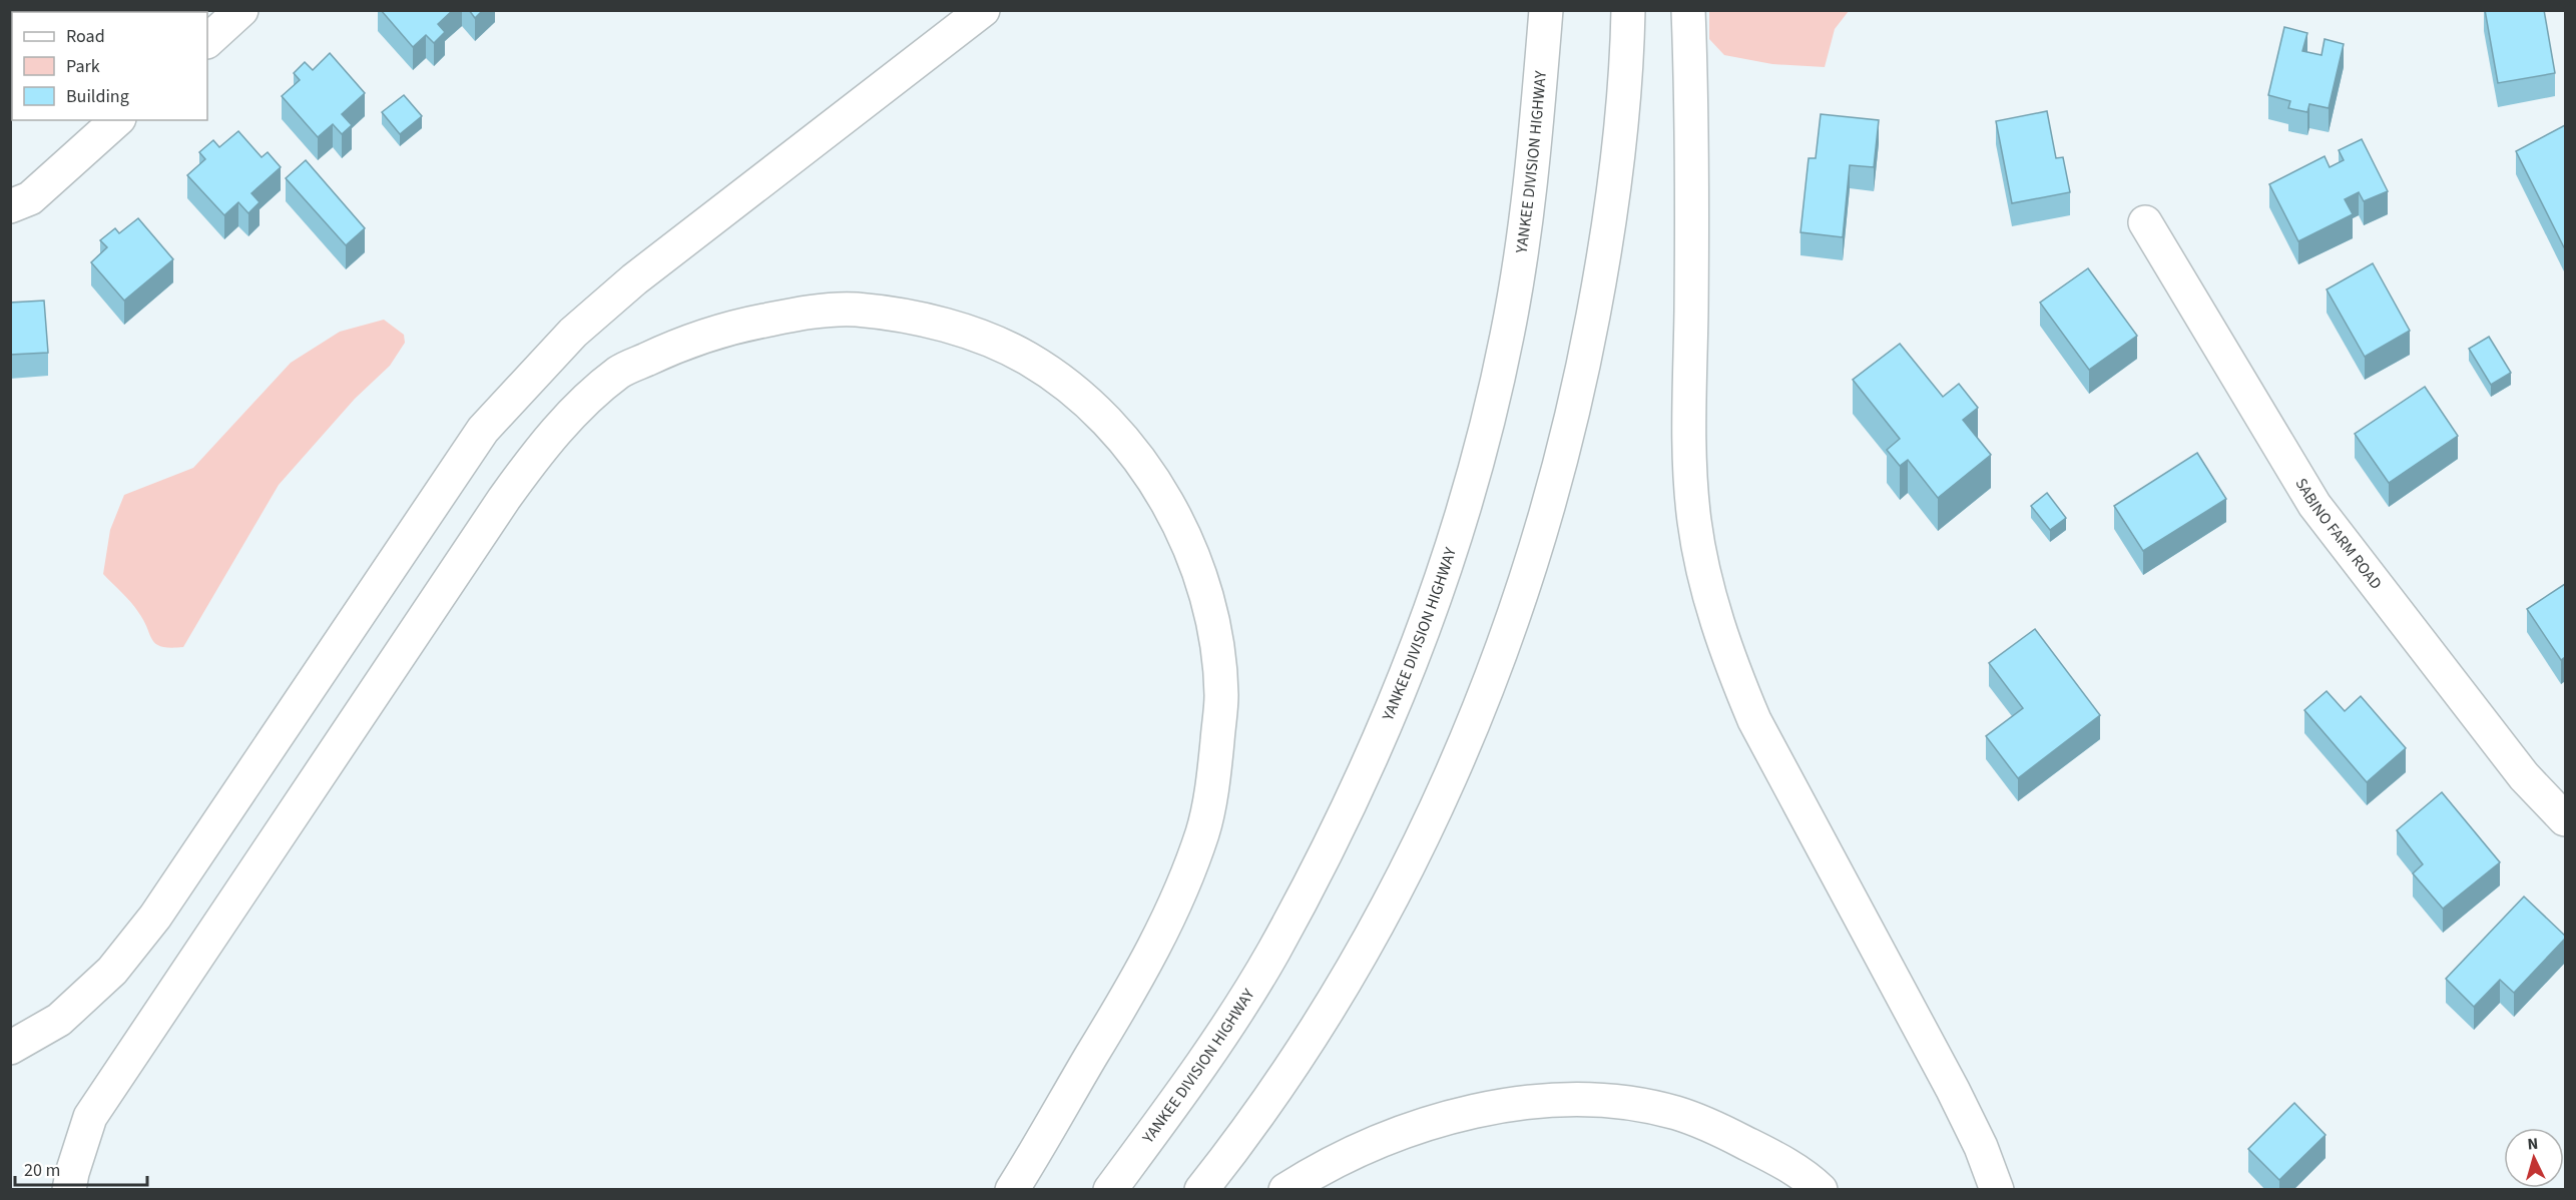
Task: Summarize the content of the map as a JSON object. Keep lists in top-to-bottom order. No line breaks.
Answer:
{"streets":{"main road":["YANKEE DIVISION HIGHWAY","SABINO FARM ROAD"]},"legend":["Road","Park","Building"],"scale_bar":"20 m","north":"top"}
